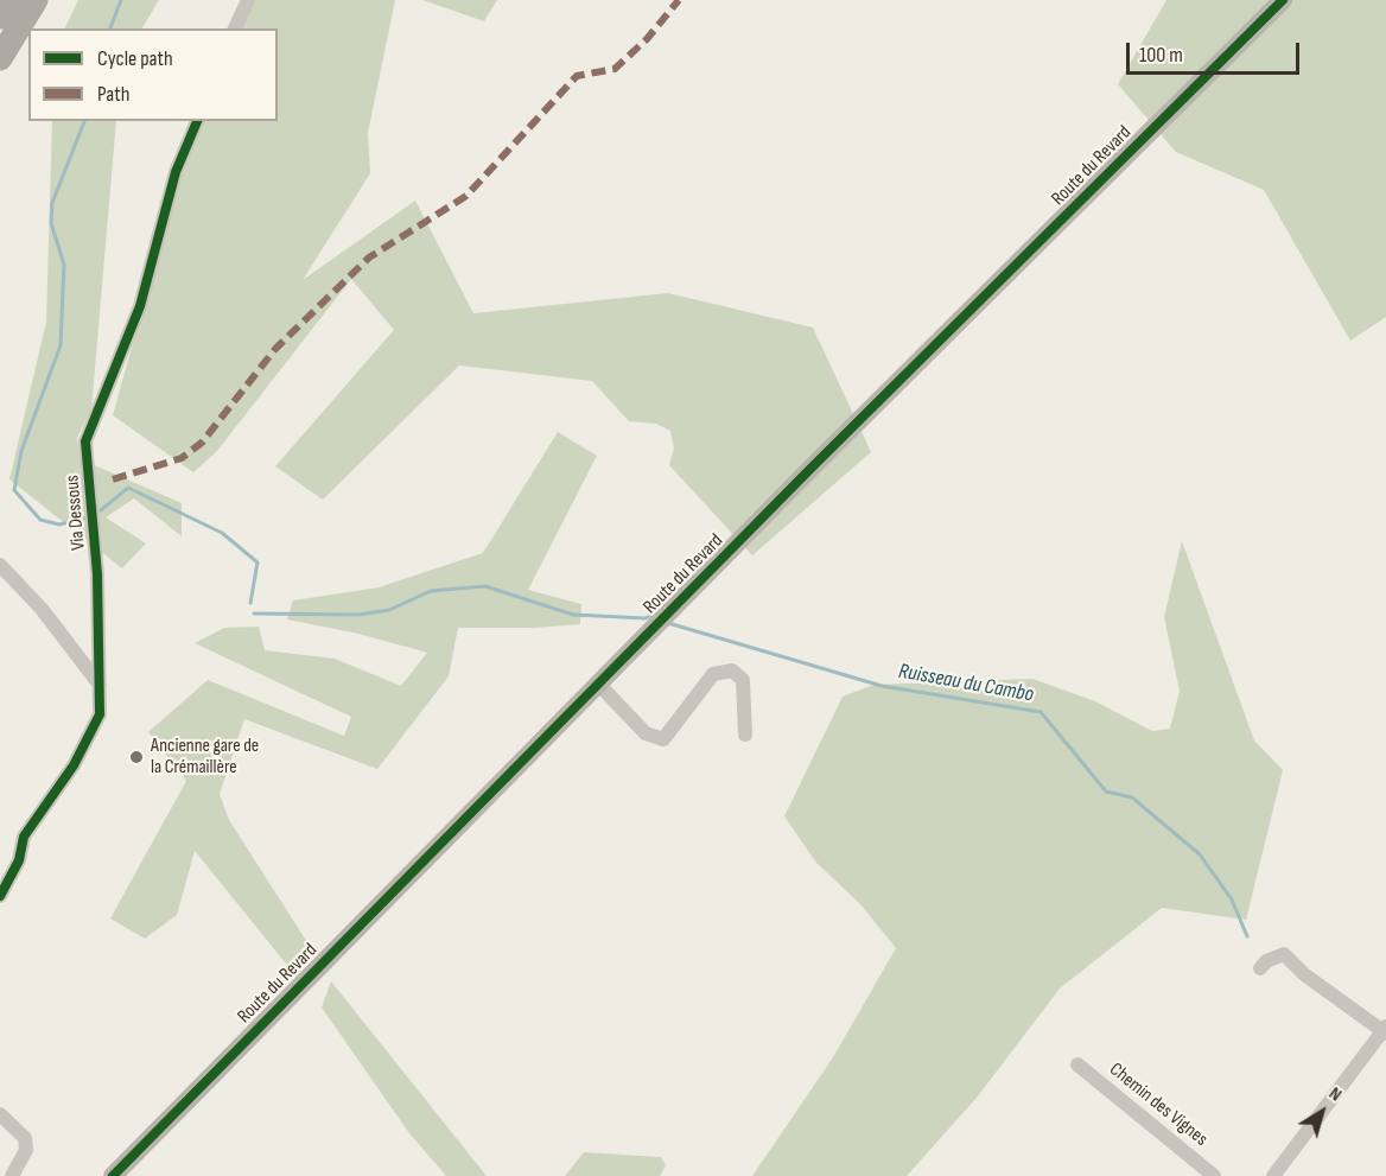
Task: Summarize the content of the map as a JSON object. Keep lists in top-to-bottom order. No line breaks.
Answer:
{"streets":{"main road":["Route du Revard"],"street":["Via Dessous","Chemin des Vignes"]},"water":["Ruisseau du Cambo"],"places":["Ancienne gare de la Crémaillère"],"legend":["Cycle path","Path"],"scale_bar":"100 m","north":"top right"}
